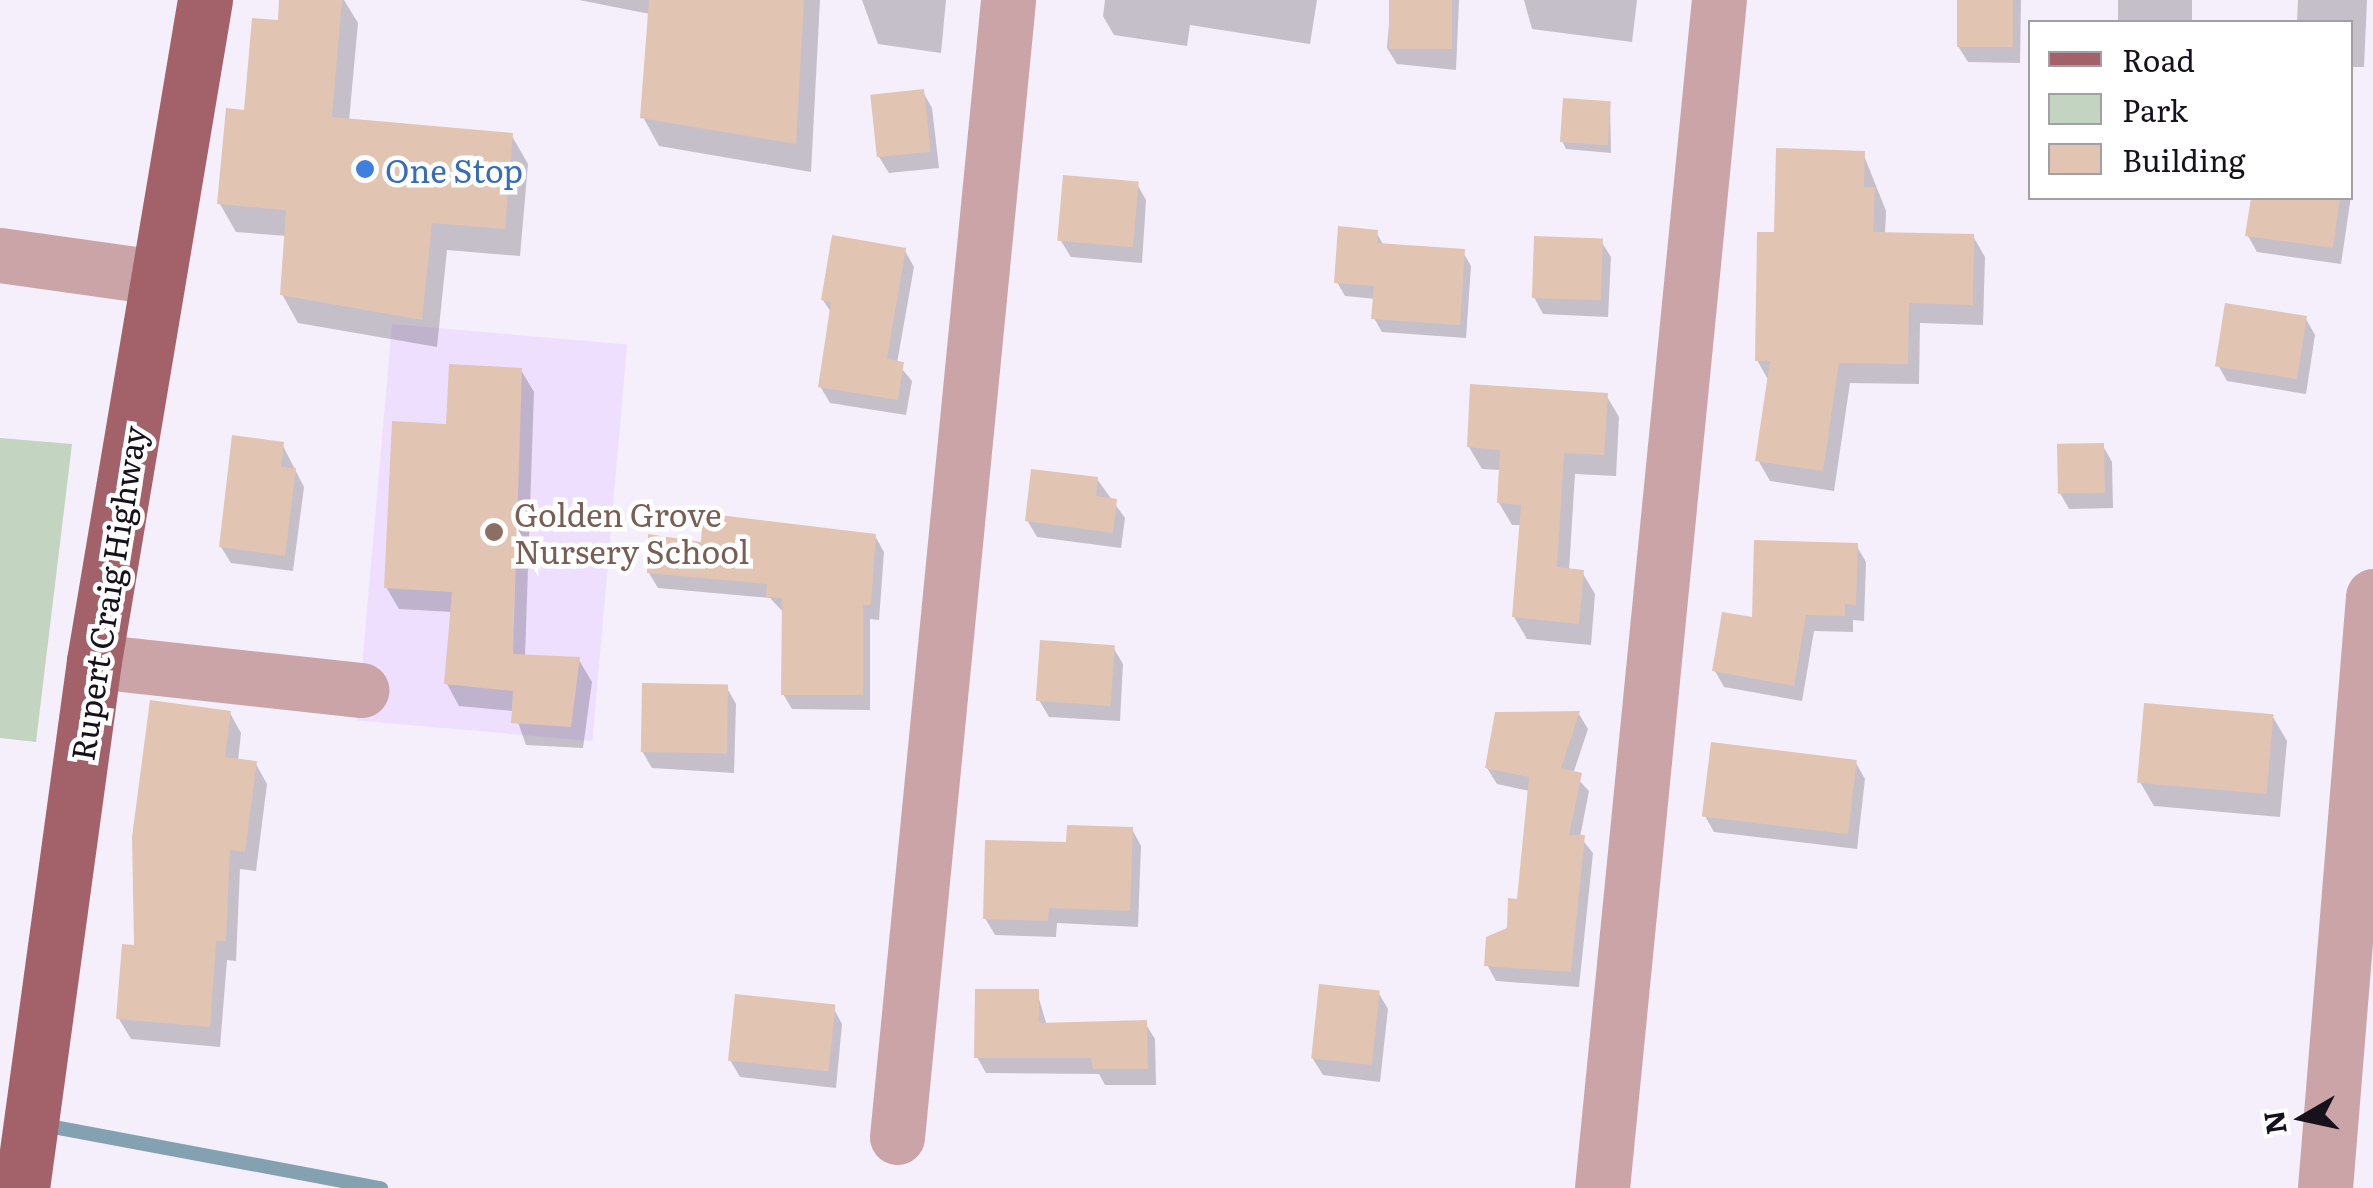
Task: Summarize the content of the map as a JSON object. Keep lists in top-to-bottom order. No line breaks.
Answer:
{"streets":{"main road":["Rupert Craig Highway"]},"places":["One Stop","Golden Grove Nursery School"],"legend":["Road","Park","Building"],"north":"left"}
